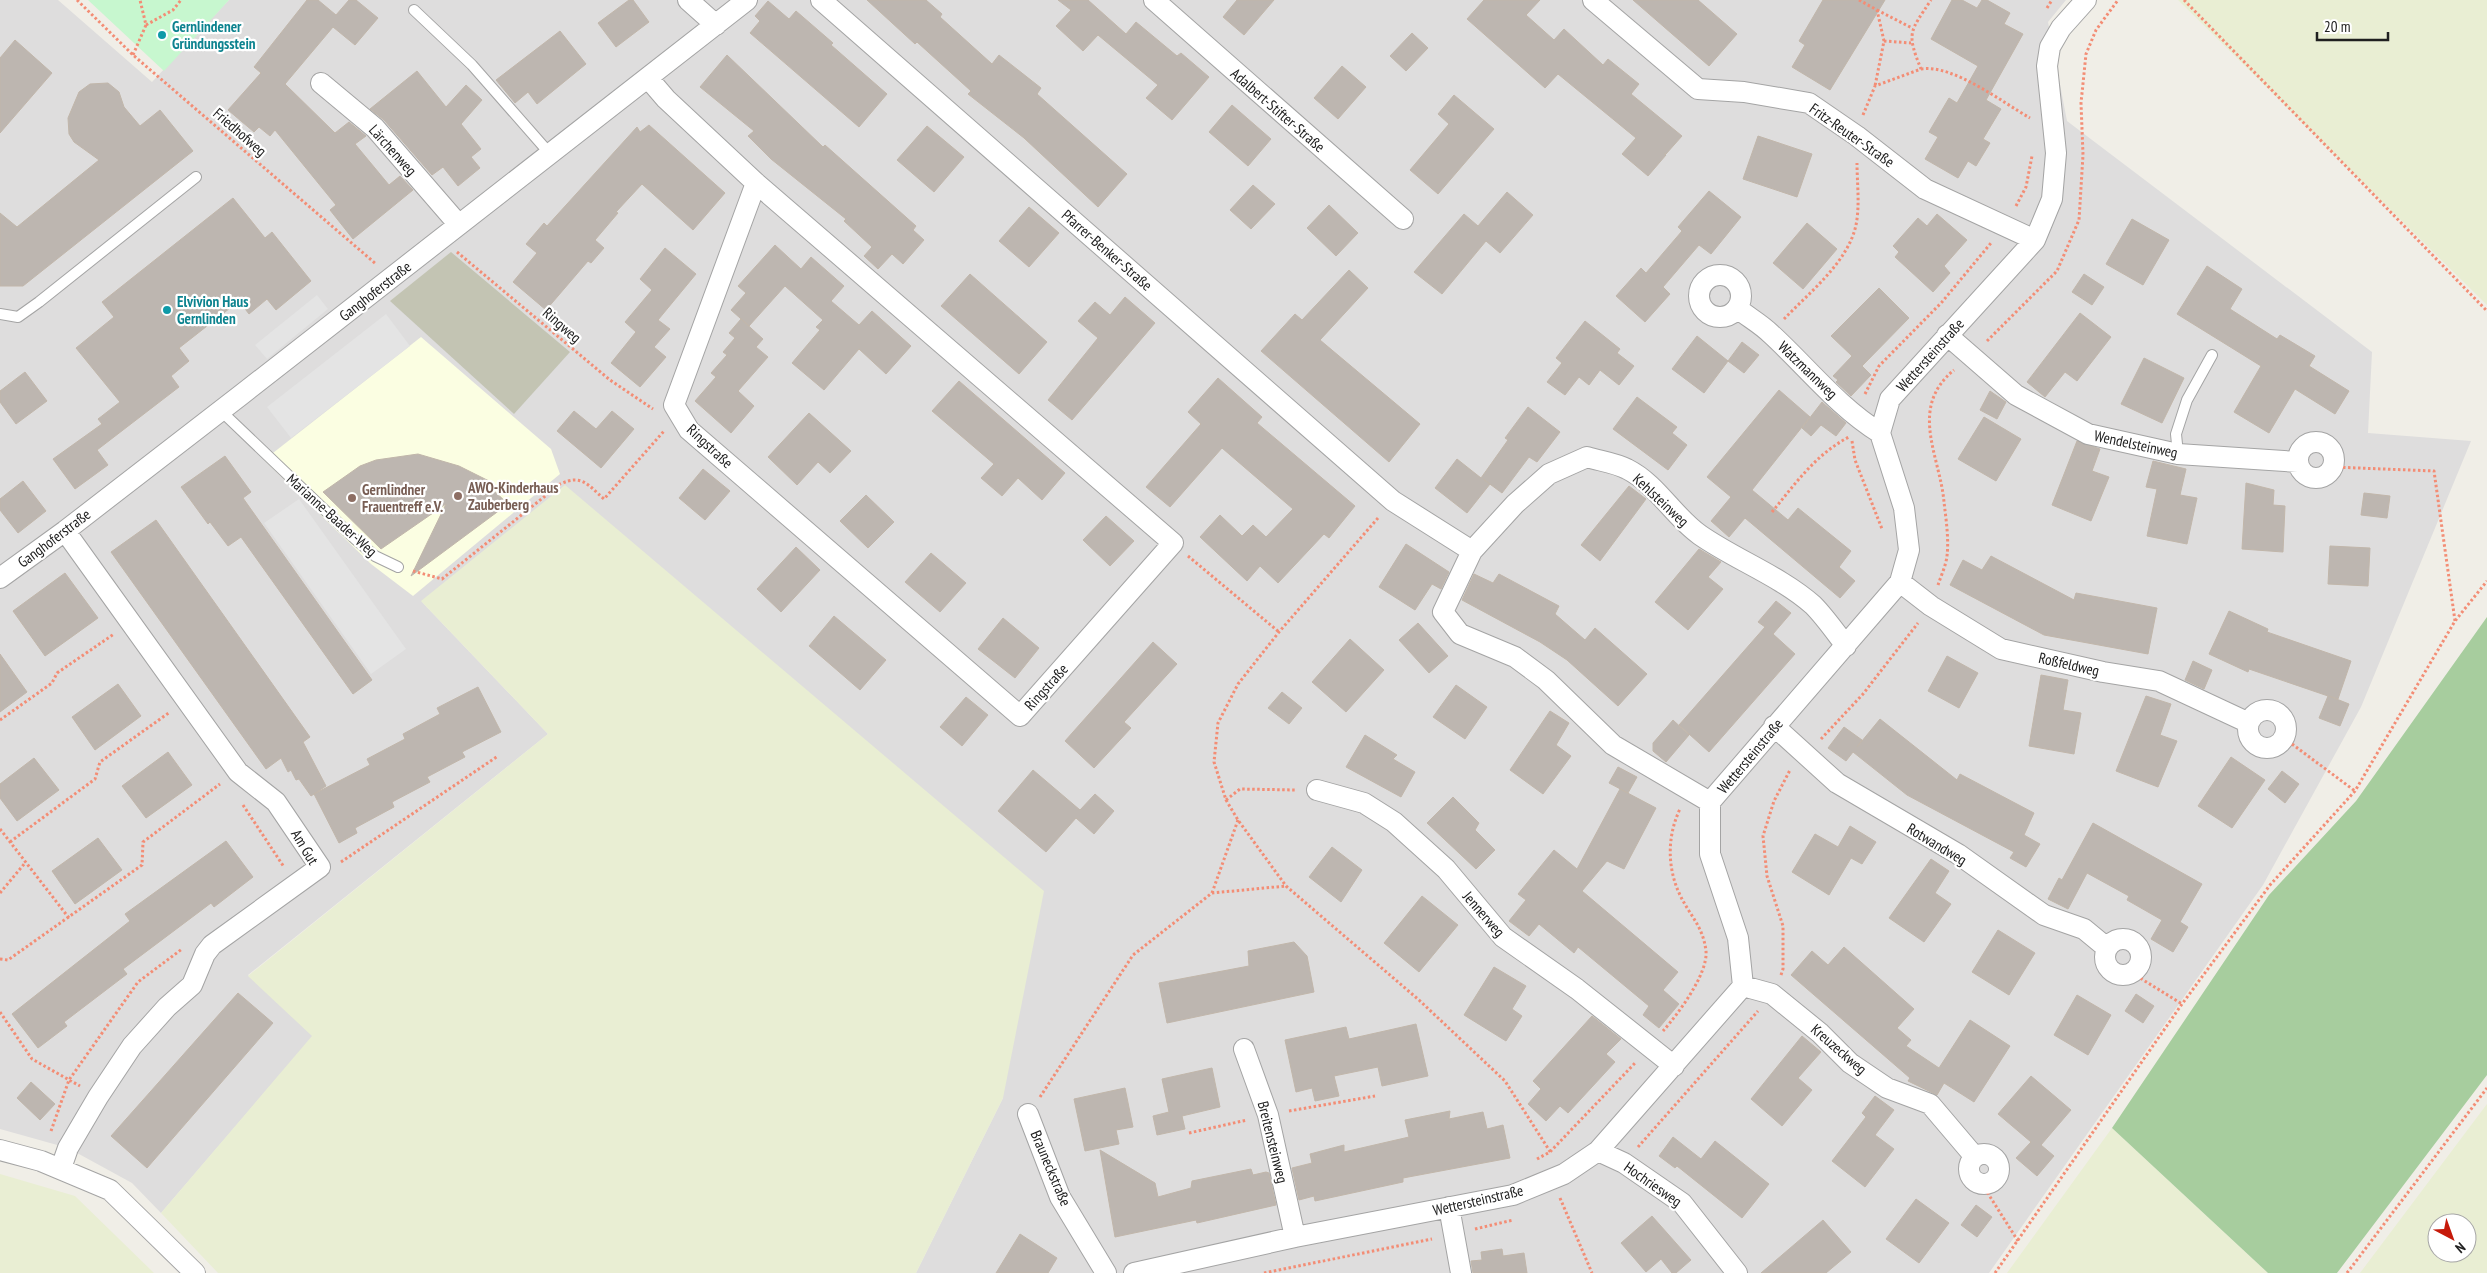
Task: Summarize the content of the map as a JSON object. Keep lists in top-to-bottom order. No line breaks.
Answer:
{"streets":{"street":["Adalbert-Stifter-Straße","Fritz-Reuter-Straße","Lärchenweg","Pfarrer-Benker-Straße","Ganghoferstraße","Wettersteinstraße","Watzmannweg","Wendelsteinweg","Ringstraße","Kehlsteinweg","Roßfeldweg","Rotwandweg","Am Gut","Jennerweg","Kreuzeckweg","Breitensteinweg","Brauneckstraße","Hochriesweg"],"lane":["Marianne-Baader-Weg"],"path":["Friedhofweg","Ringweg"]},"crossings":[["Friedhofweg","Ganghoferstraße"],["Fritz-Reuter-Straße","Wettersteinstraße"],["Lärchenweg","Ganghoferstraße"],["Lärchenweg","Ringweg"],["Ganghoferstraße","Ringweg"],["Ganghoferstraße","Marianne-Baader-Weg"],["Ganghoferstraße","Am Gut"],["Ringweg","Ringstraße"],["Wettersteinstraße","Watzmannweg"],["Wettersteinstraße","Wendelsteinweg"],["Wettersteinstraße","Kehlsteinweg"],["Wettersteinstraße","Roßfeldweg"],["Wettersteinstraße","Rotwandweg"],["Wettersteinstraße","Jennerweg"],["Wettersteinstraße","Kreuzeckweg"],["Wettersteinstraße","Breitensteinweg"],["Wettersteinstraße","Hochriesweg"]],"places":["Gernlindener Gründungsstein","Elvivion Haus Gernlinden","AWO-Kinderhaus Zauberberg","Gernlindner Frauentreff e.V."],"scale_bar":"20 m","north":"bottom right"}
